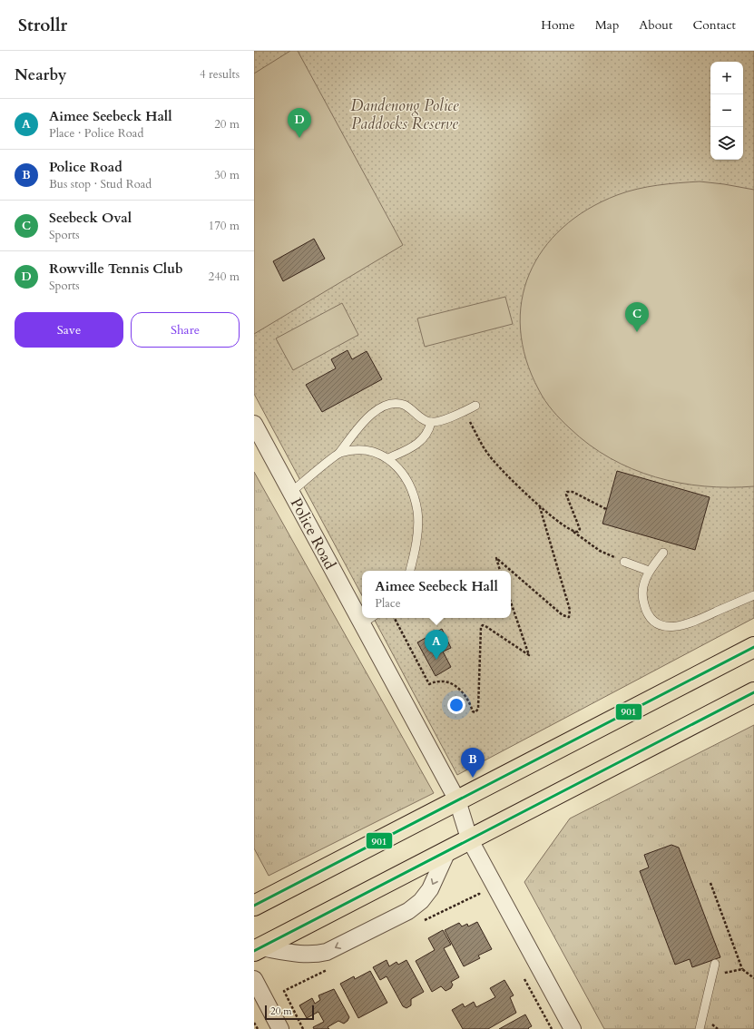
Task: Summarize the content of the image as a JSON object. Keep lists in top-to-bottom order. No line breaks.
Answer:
{"streets":{"street":["Police Road"]},"parks":["Dandenong Police Paddocks Reserve"],"lines":["transit line 901"],"scale_bar":"20 m","page":{"header":"Strollr","nav":["Home","Map","About","Contact"],"heading":["Nearby","4 results"],"map_buttons":["+","−"],"list":[{"mark":"A","name":"Aimee Seebeck Hall","note":"Place · Police Road","value":"20 m"},{"mark":"B","name":"Police Road","note":"Bus stop · Stud Road","value":"30 m"},{"mark":"C","name":"Seebeck Oval","note":"Sports","value":"170 m"},{"mark":"D","name":"Rowville Tennis Club","note":"Sports","value":"240 m"}],"pins":["D","C","A","B"],"buttons":["Save","Share"],"popup":["Aimee Seebeck Hall","Place"],"scale":"20 m"}}
